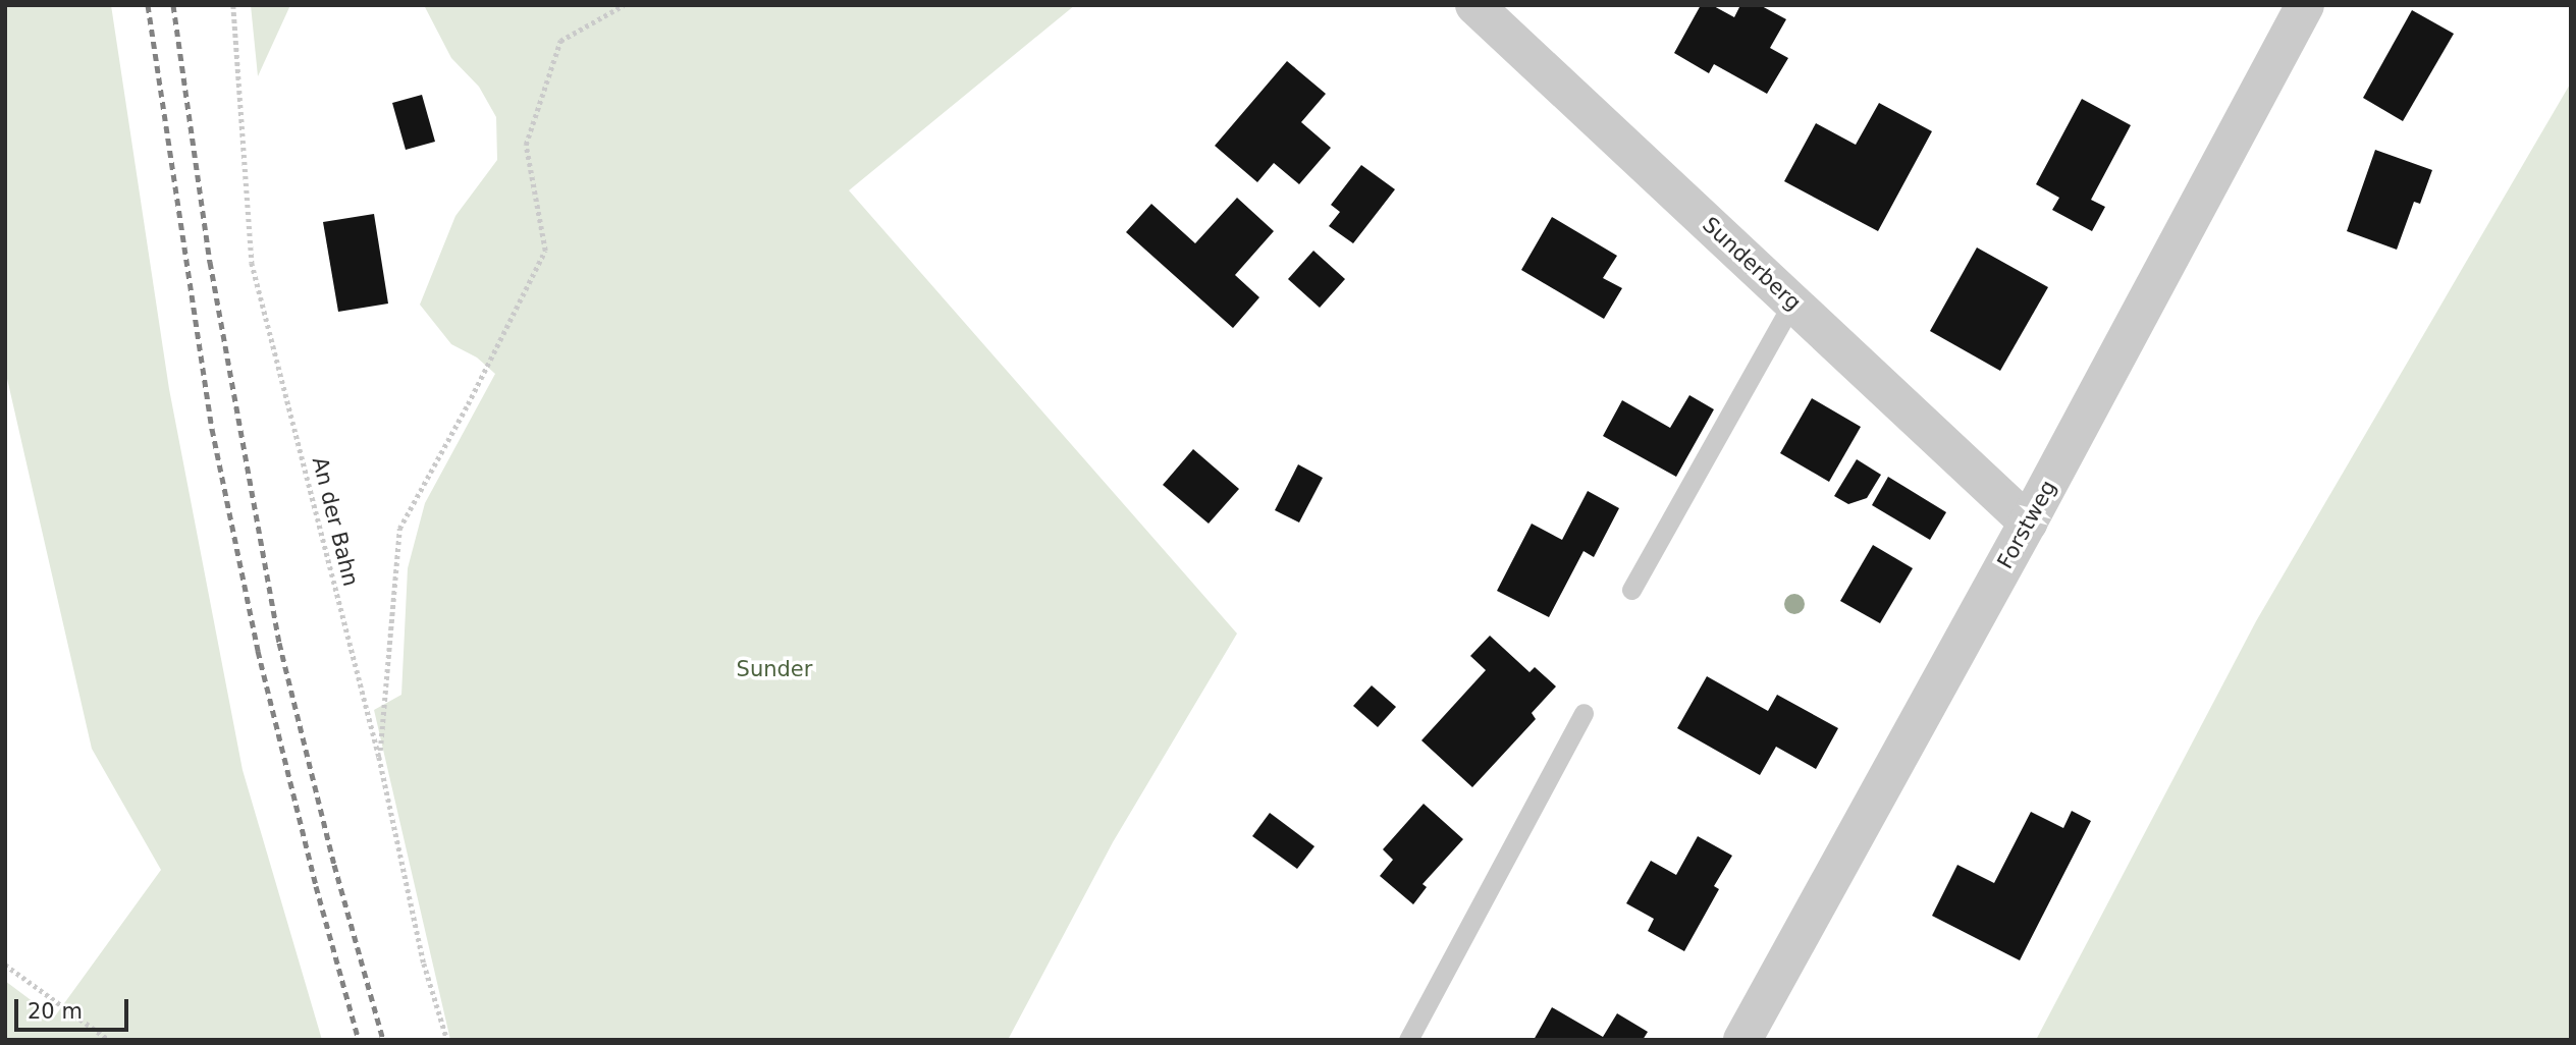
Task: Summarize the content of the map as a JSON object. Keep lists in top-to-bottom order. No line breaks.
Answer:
{"streets":{"street":["Sunderberg","Forstweg"],"path":["An der Bahn"]},"crossings":[["Sunderberg","Forstweg"]],"parks":["Sunder"],"scale_bar":"20 m"}
